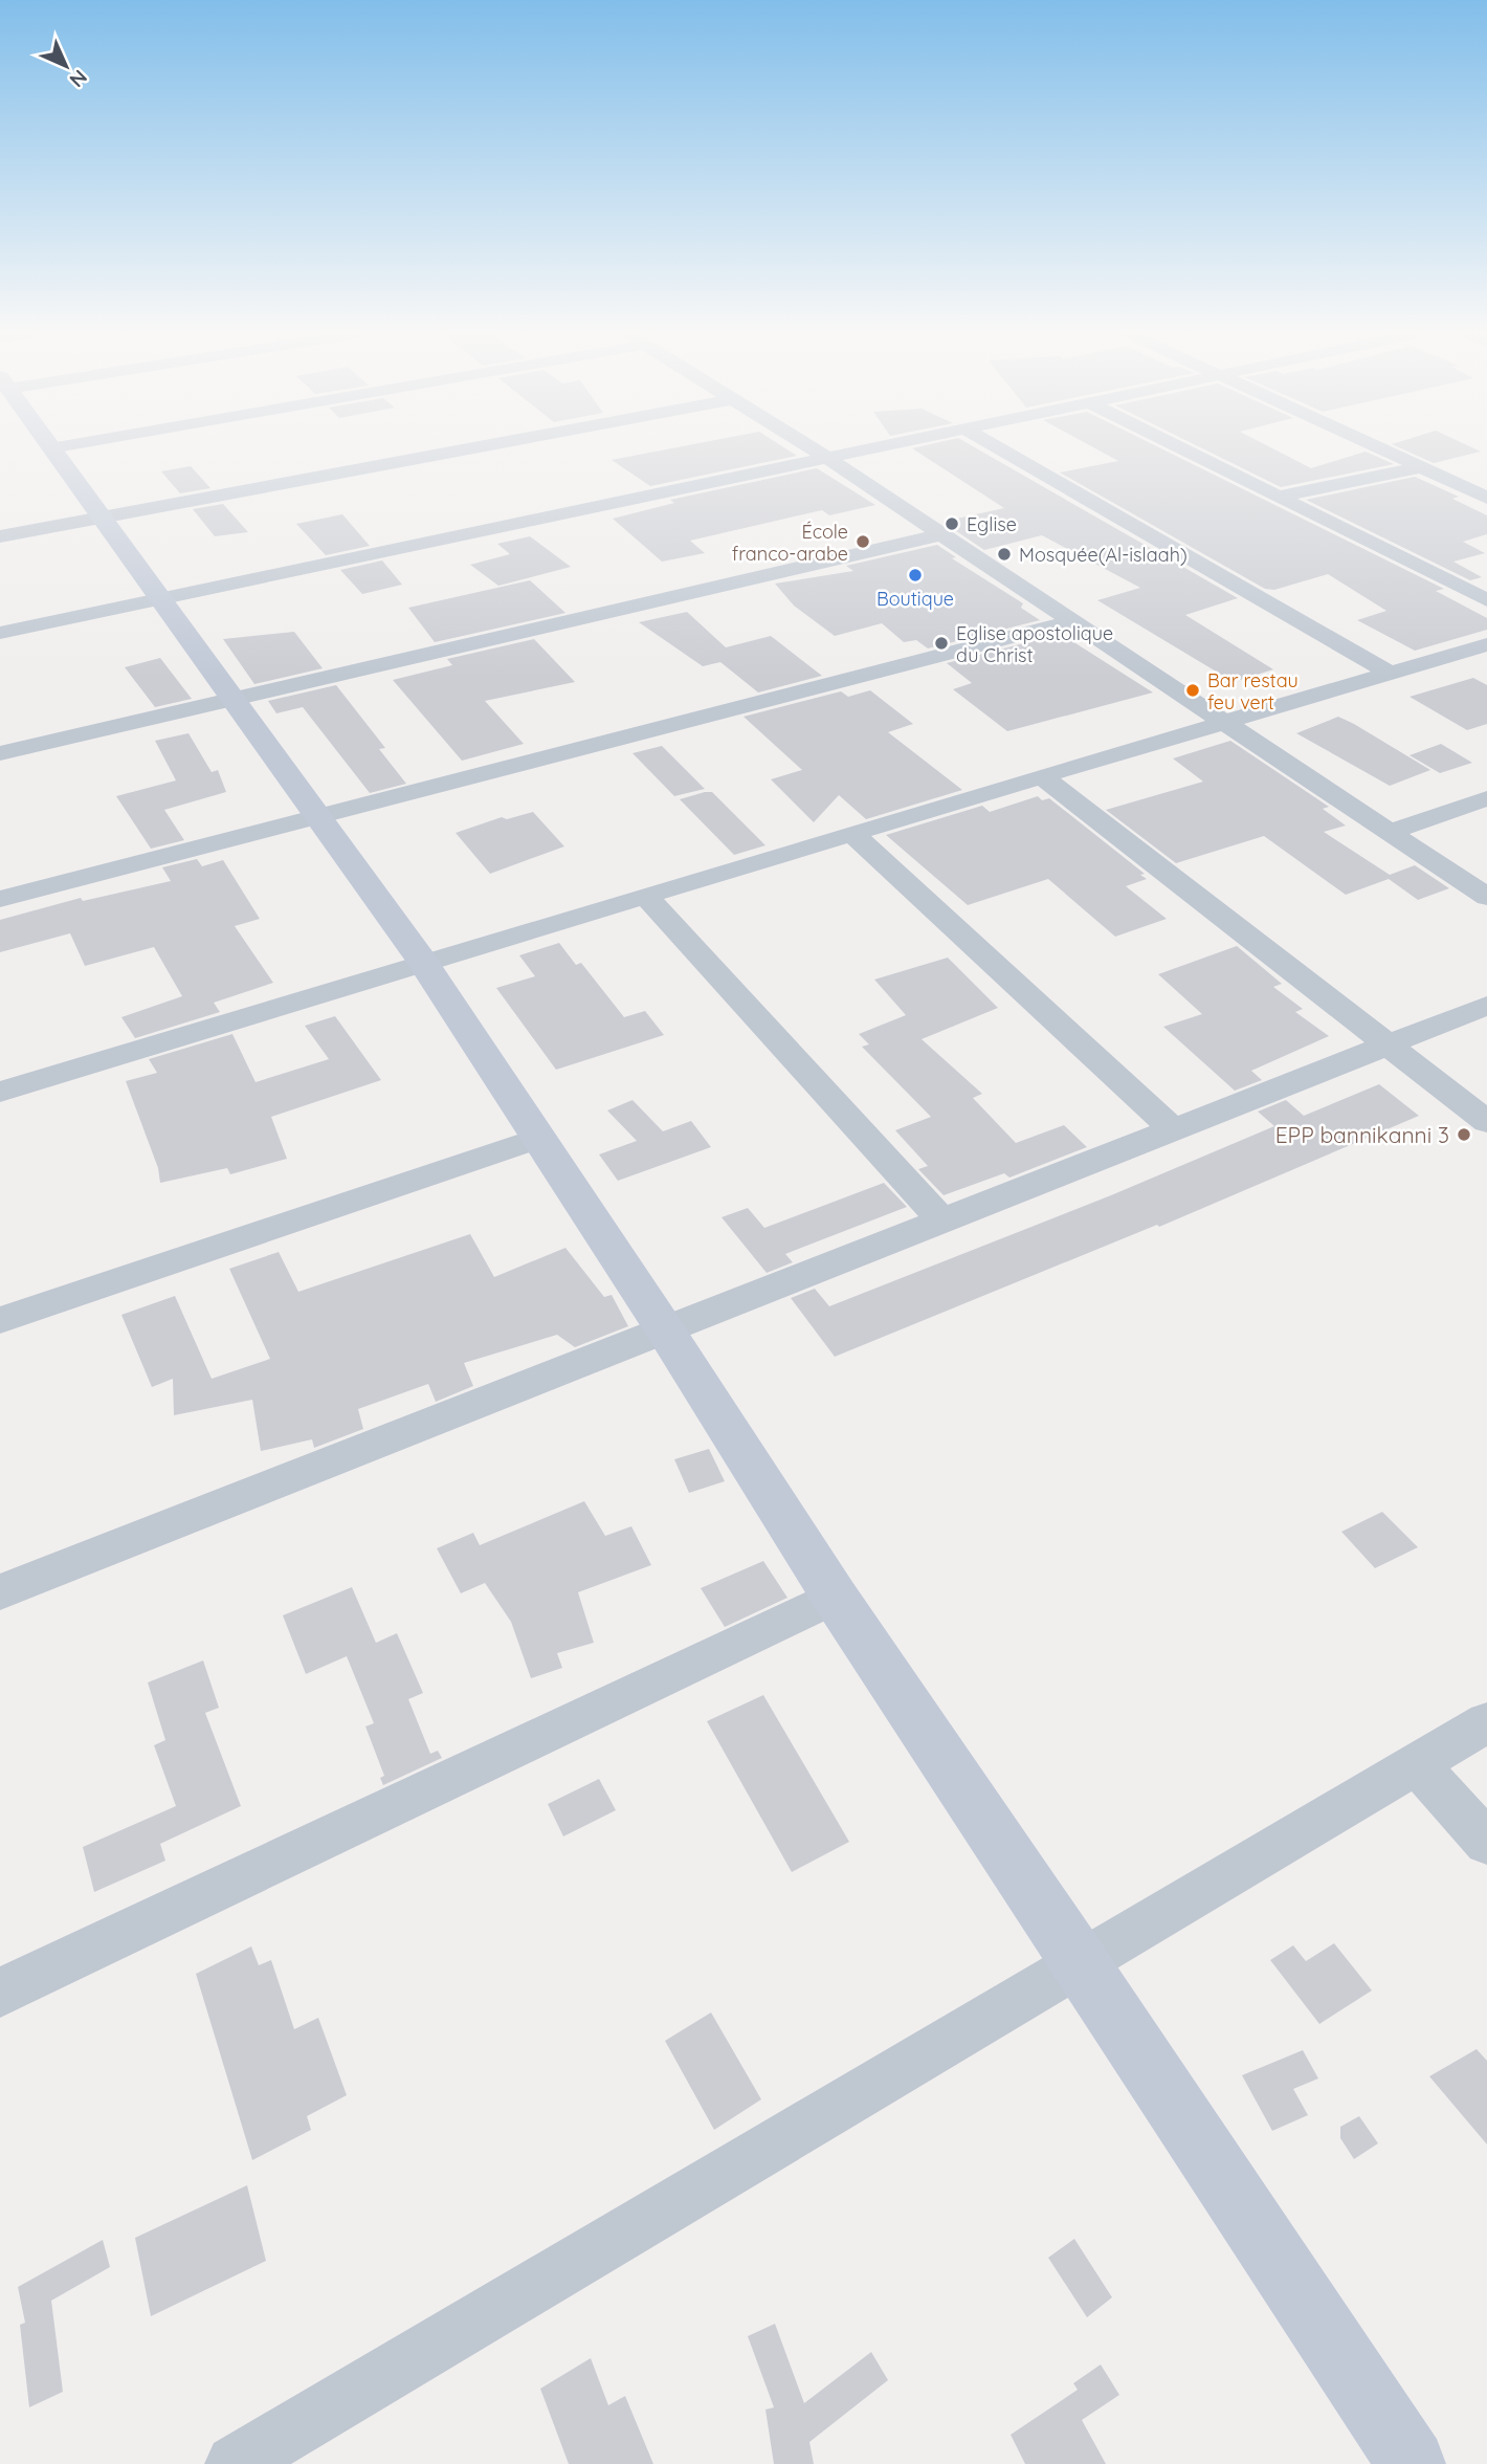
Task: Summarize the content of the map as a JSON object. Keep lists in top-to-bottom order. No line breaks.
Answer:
{"places":["Eglise","École franco-arabe","Mosquée(Al-islaah)","Boutique","Eglise apostolique du Christ","Bar restau feu vert","EPP bannikanni 3"],"north":"bottom right"}
